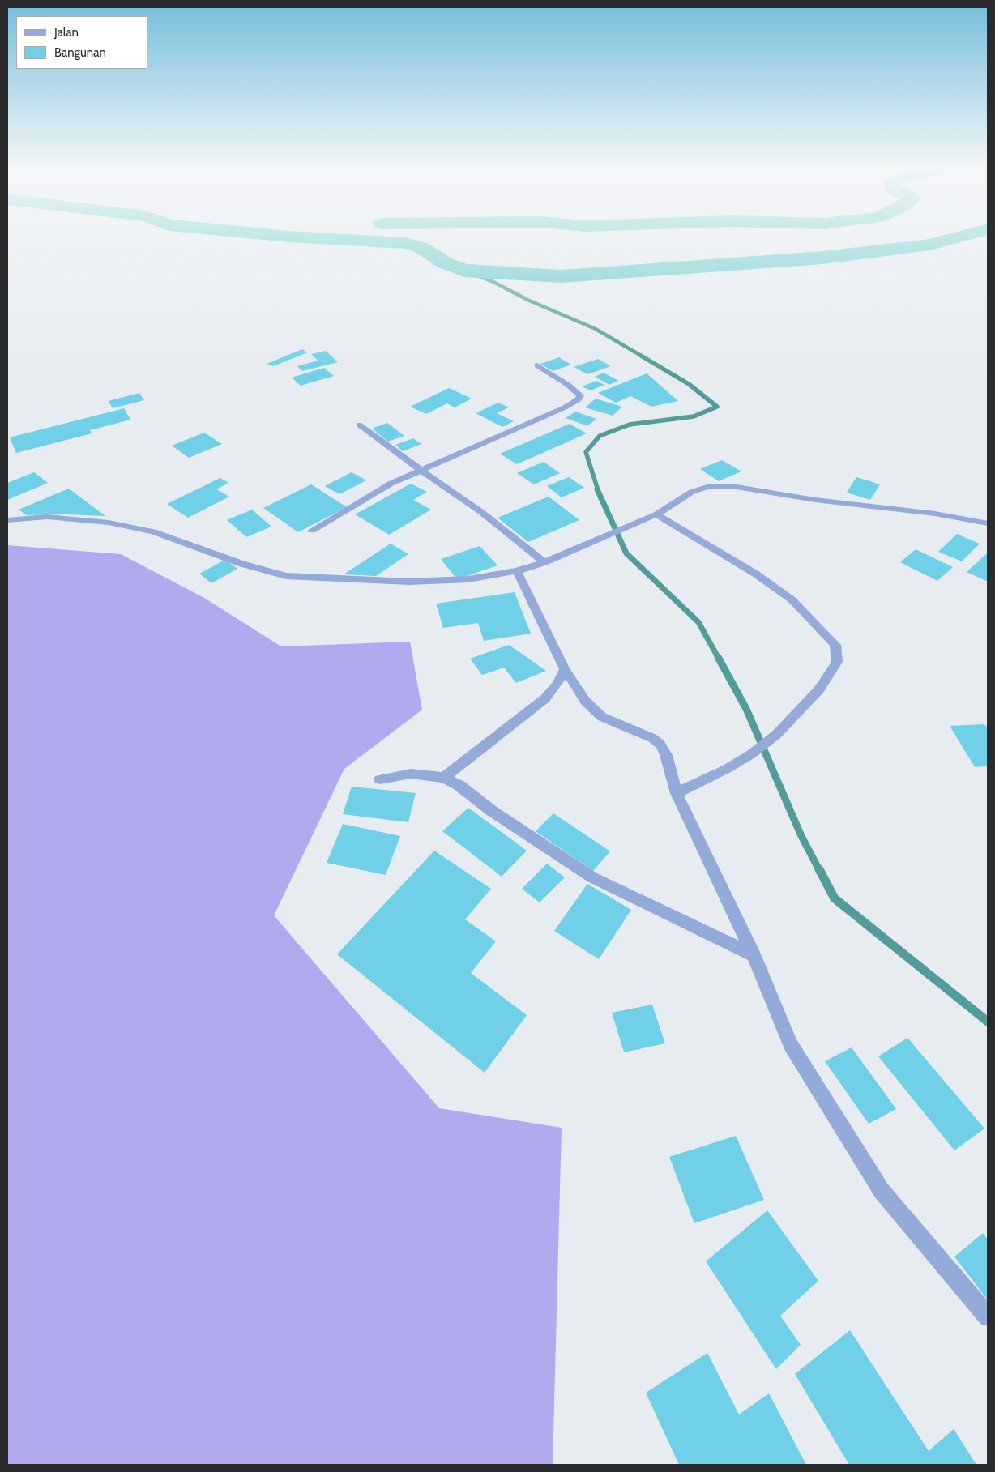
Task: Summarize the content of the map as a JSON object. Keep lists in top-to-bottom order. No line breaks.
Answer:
{"legend":["Jalan","Bangunan"]}
